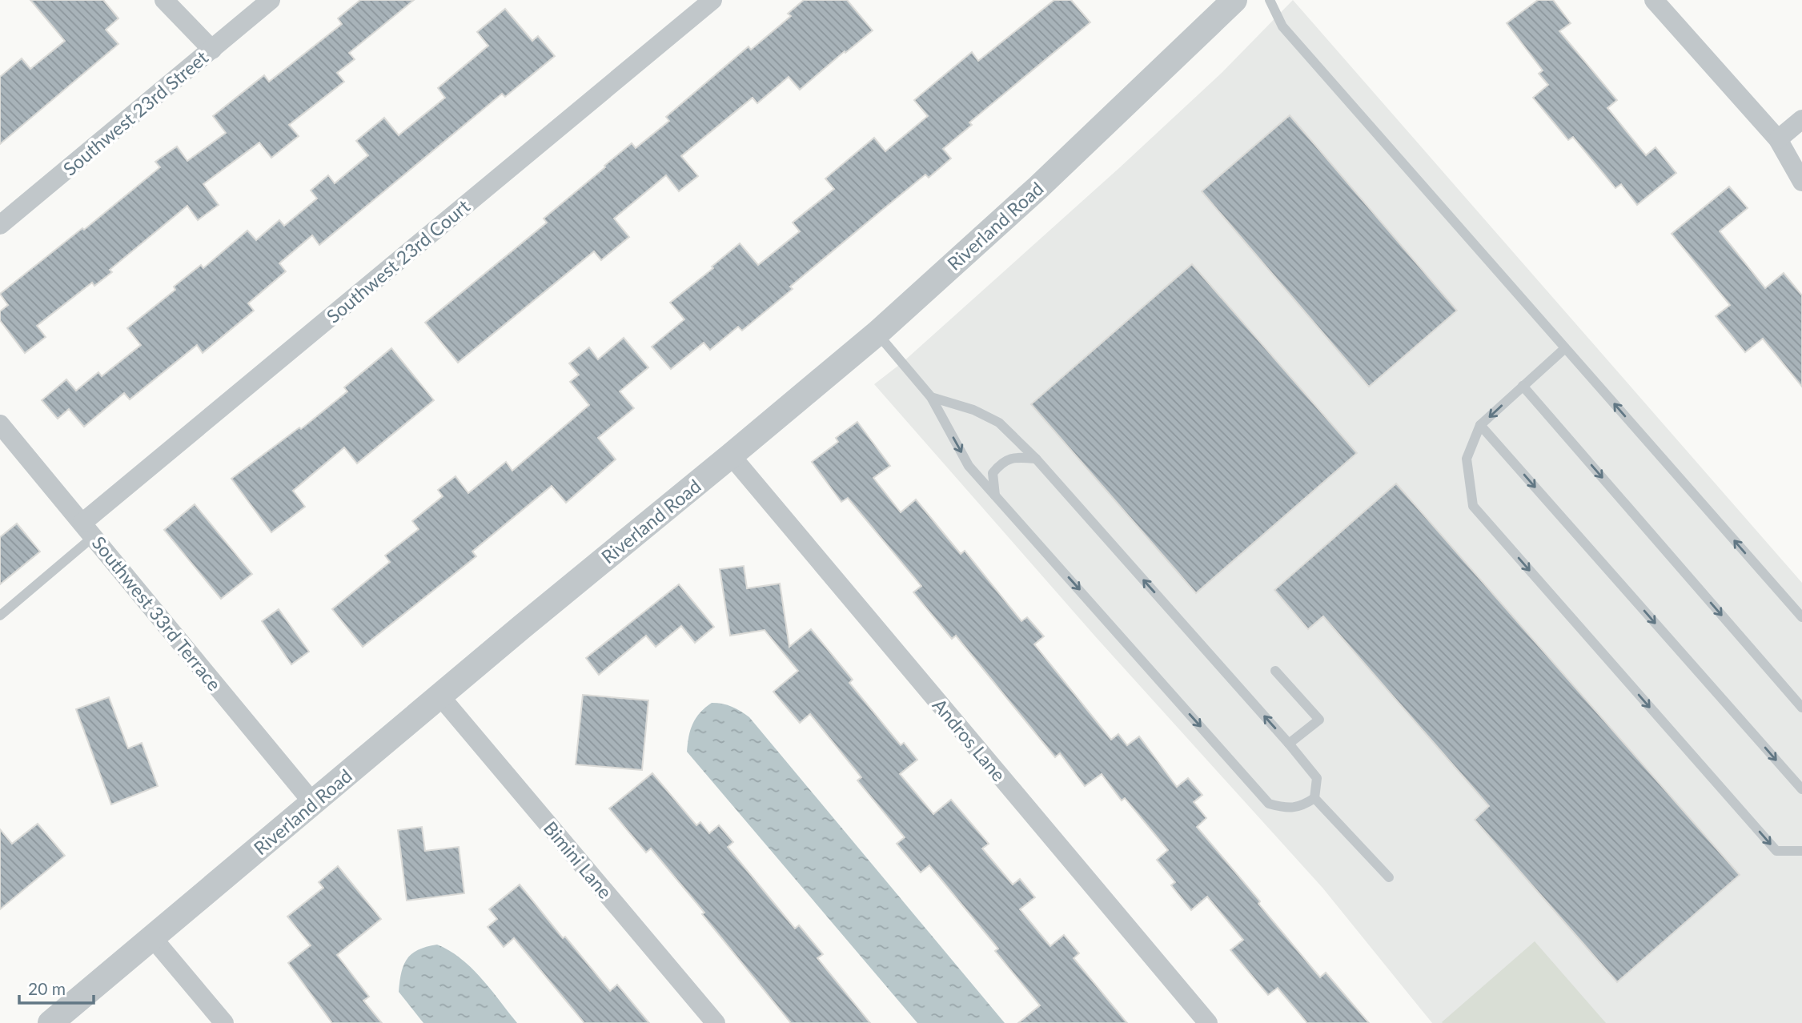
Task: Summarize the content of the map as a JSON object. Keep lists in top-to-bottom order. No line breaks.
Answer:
{"streets":{"street":["Southwest 23rd Street","Riverland Road","Southwest 23rd Court","Southwest 33rd Terrace","Andros Lane","Bimini Lane"]},"crossings":[["Riverland Road","Southwest 33rd Terrace"],["Riverland Road","Andros Lane"],["Riverland Road","Bimini Lane"],["Southwest 23rd Court","Southwest 33rd Terrace"]],"scale_bar":"20 m"}
